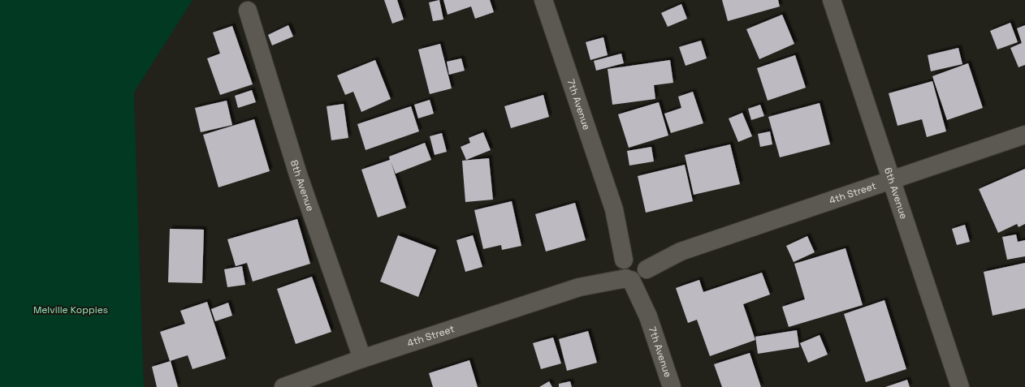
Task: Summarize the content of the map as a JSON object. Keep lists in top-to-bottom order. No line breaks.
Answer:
{"streets":{"street":["7th Avenue","8th Avenue","4th Street","6th Avenue"]},"crossings":[["7th Avenue","4th Street"],["8th Avenue","4th Street"],["4th Street","6th Avenue"]],"parks":["Melville Koppies"]}
